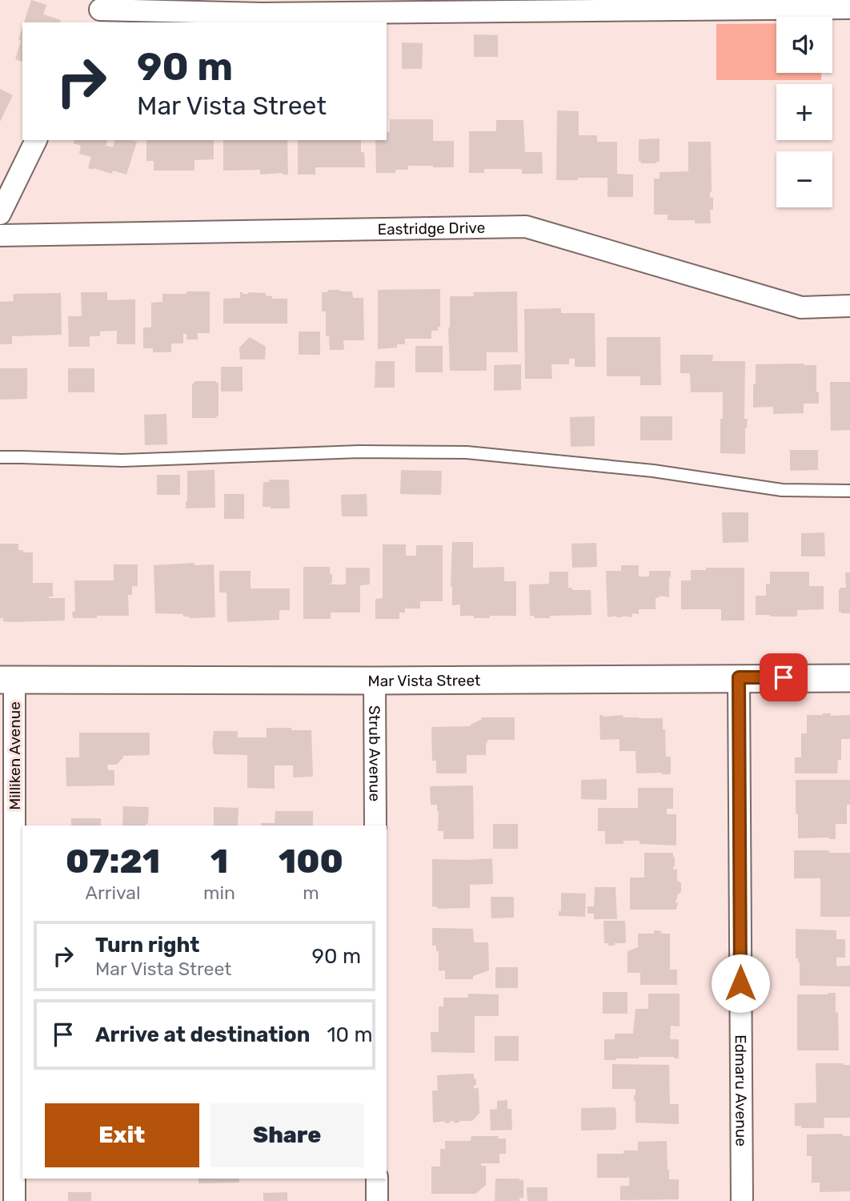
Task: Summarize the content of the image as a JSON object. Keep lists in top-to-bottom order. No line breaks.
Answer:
{"streets":{"street":["Eastridge Drive","Mar Vista Street","Strub Avenue","Milliken Avenue","Edmaru Avenue"]},"crossings":[["Mar Vista Street","Strub Avenue"],["Mar Vista Street","Milliken Avenue"],["Mar Vista Street","Edmaru Avenue"]],"page":{"map_buttons":["+","−"],"turn":["90 m","Mar Vista Street"],"eta":["07:21","Arrival","1","min","100","m"],"list":[{"name":"Turn right","note":"Mar Vista Street","value":"90 m"},{"name":"Arrive at destination","value":"10 m"}],"buttons":["Exit","Share"]}}
